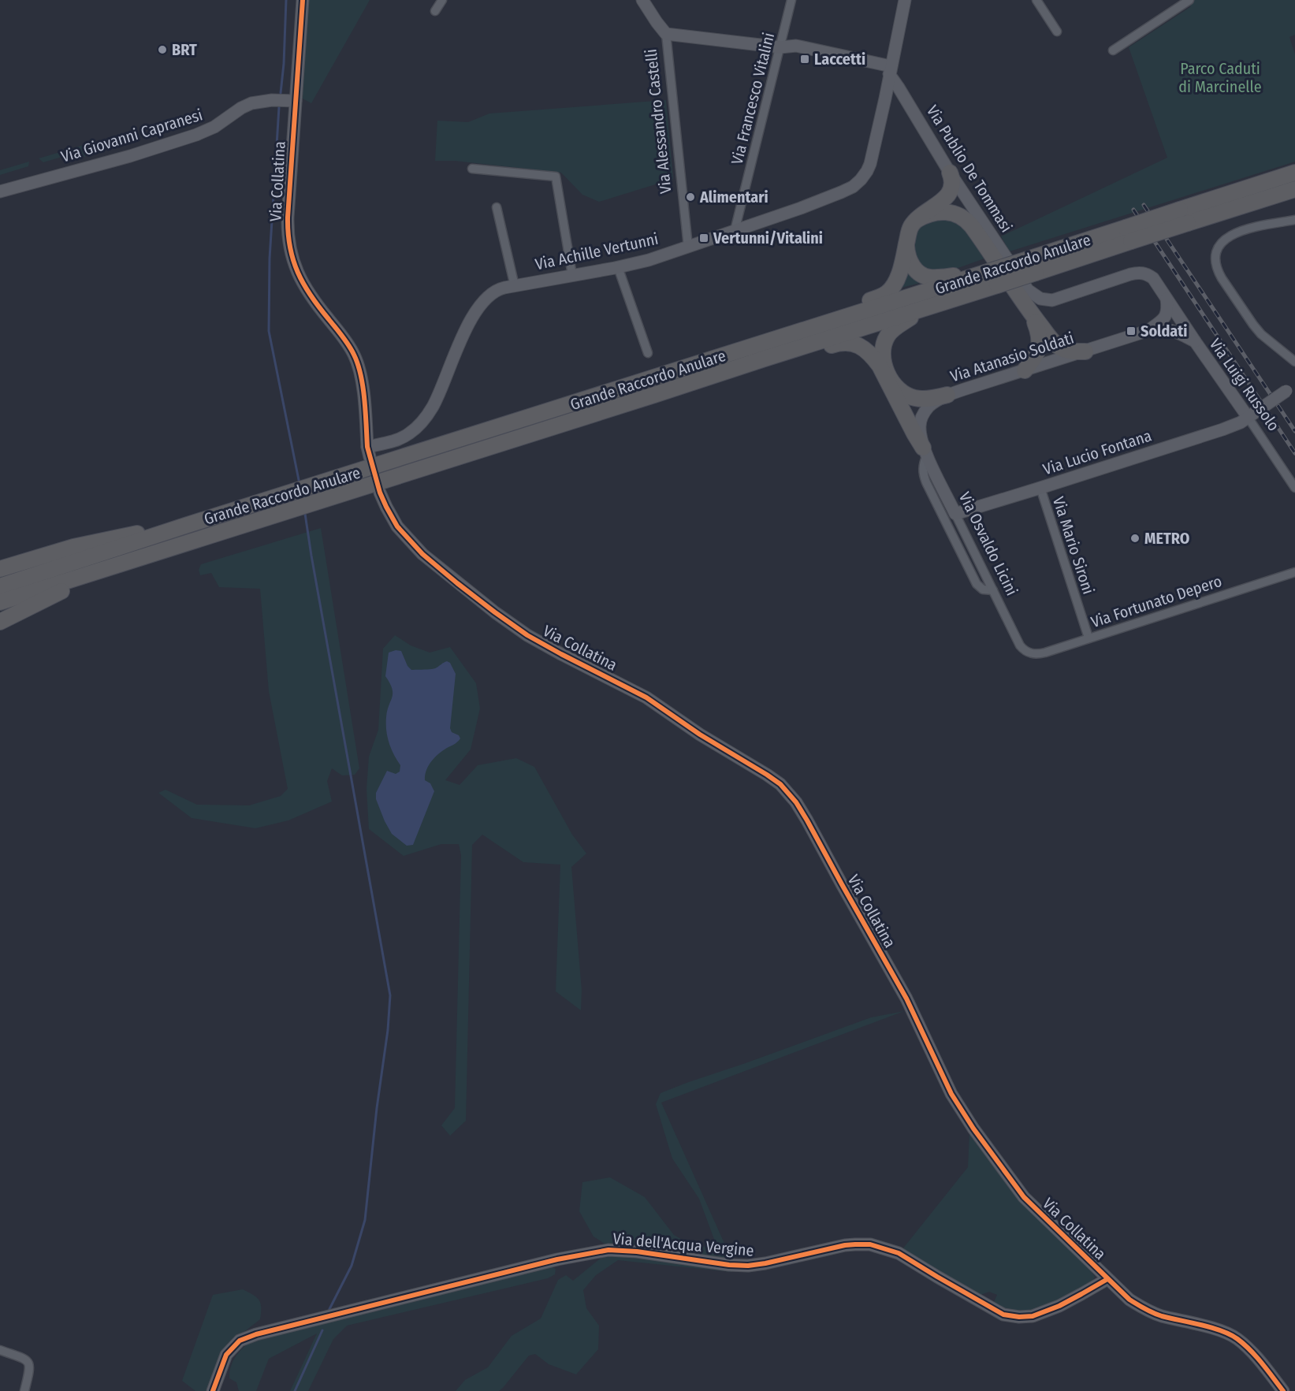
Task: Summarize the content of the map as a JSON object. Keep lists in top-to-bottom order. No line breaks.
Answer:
{"streets":{"highway":["Grande Raccordo Anulare"],"street":["Via Francesco Vitalini","Via Alessandro Castelli","Via Giovanni Capranesi","Via Publio De Tommasi","Via Collatina","Via Achille Vertunni","Via Atanasio Soldati","Via Luigi Russolo","Via Lucio Fontana","Via Osvaldo Licini","Via Mario Sironi","Via Fortunato Depero","Via dell'Acqua Vergine"]},"crossings":[["Via Francesco Vitalini","Via Achille Vertunni"],["Via Alessandro Castelli","Via Achille Vertunni"],["Via Giovanni Capranesi","Via Collatina"],["Via Publio De Tommasi","Via Achille Vertunni"],["Via Publio De Tommasi","Via Atanasio Soldati"],["Via Publio De Tommasi","Via Luigi Russolo"],["Via Collatina","Via Achille Vertunni"],["Via Collatina","Via dell'Acqua Vergine"],["Via Atanasio Soldati","Via Luigi Russolo"],["Via Atanasio Soldati","Via Osvaldo Licini"],["Via Luigi Russolo","Via Lucio Fontana"],["Via Lucio Fontana","Via Osvaldo Licini"],["Via Lucio Fontana","Via Mario Sironi"],["Via Osvaldo Licini","Via Fortunato Depero"],["Via Mario Sironi","Via Fortunato Depero"]],"parks":["Parco Caduti di Marcinelle"],"places":{"other":["BRT","Alimentari","METRO"],"transit":["Laccetti","Vertunni/Vitalini","Soldati"]}}
